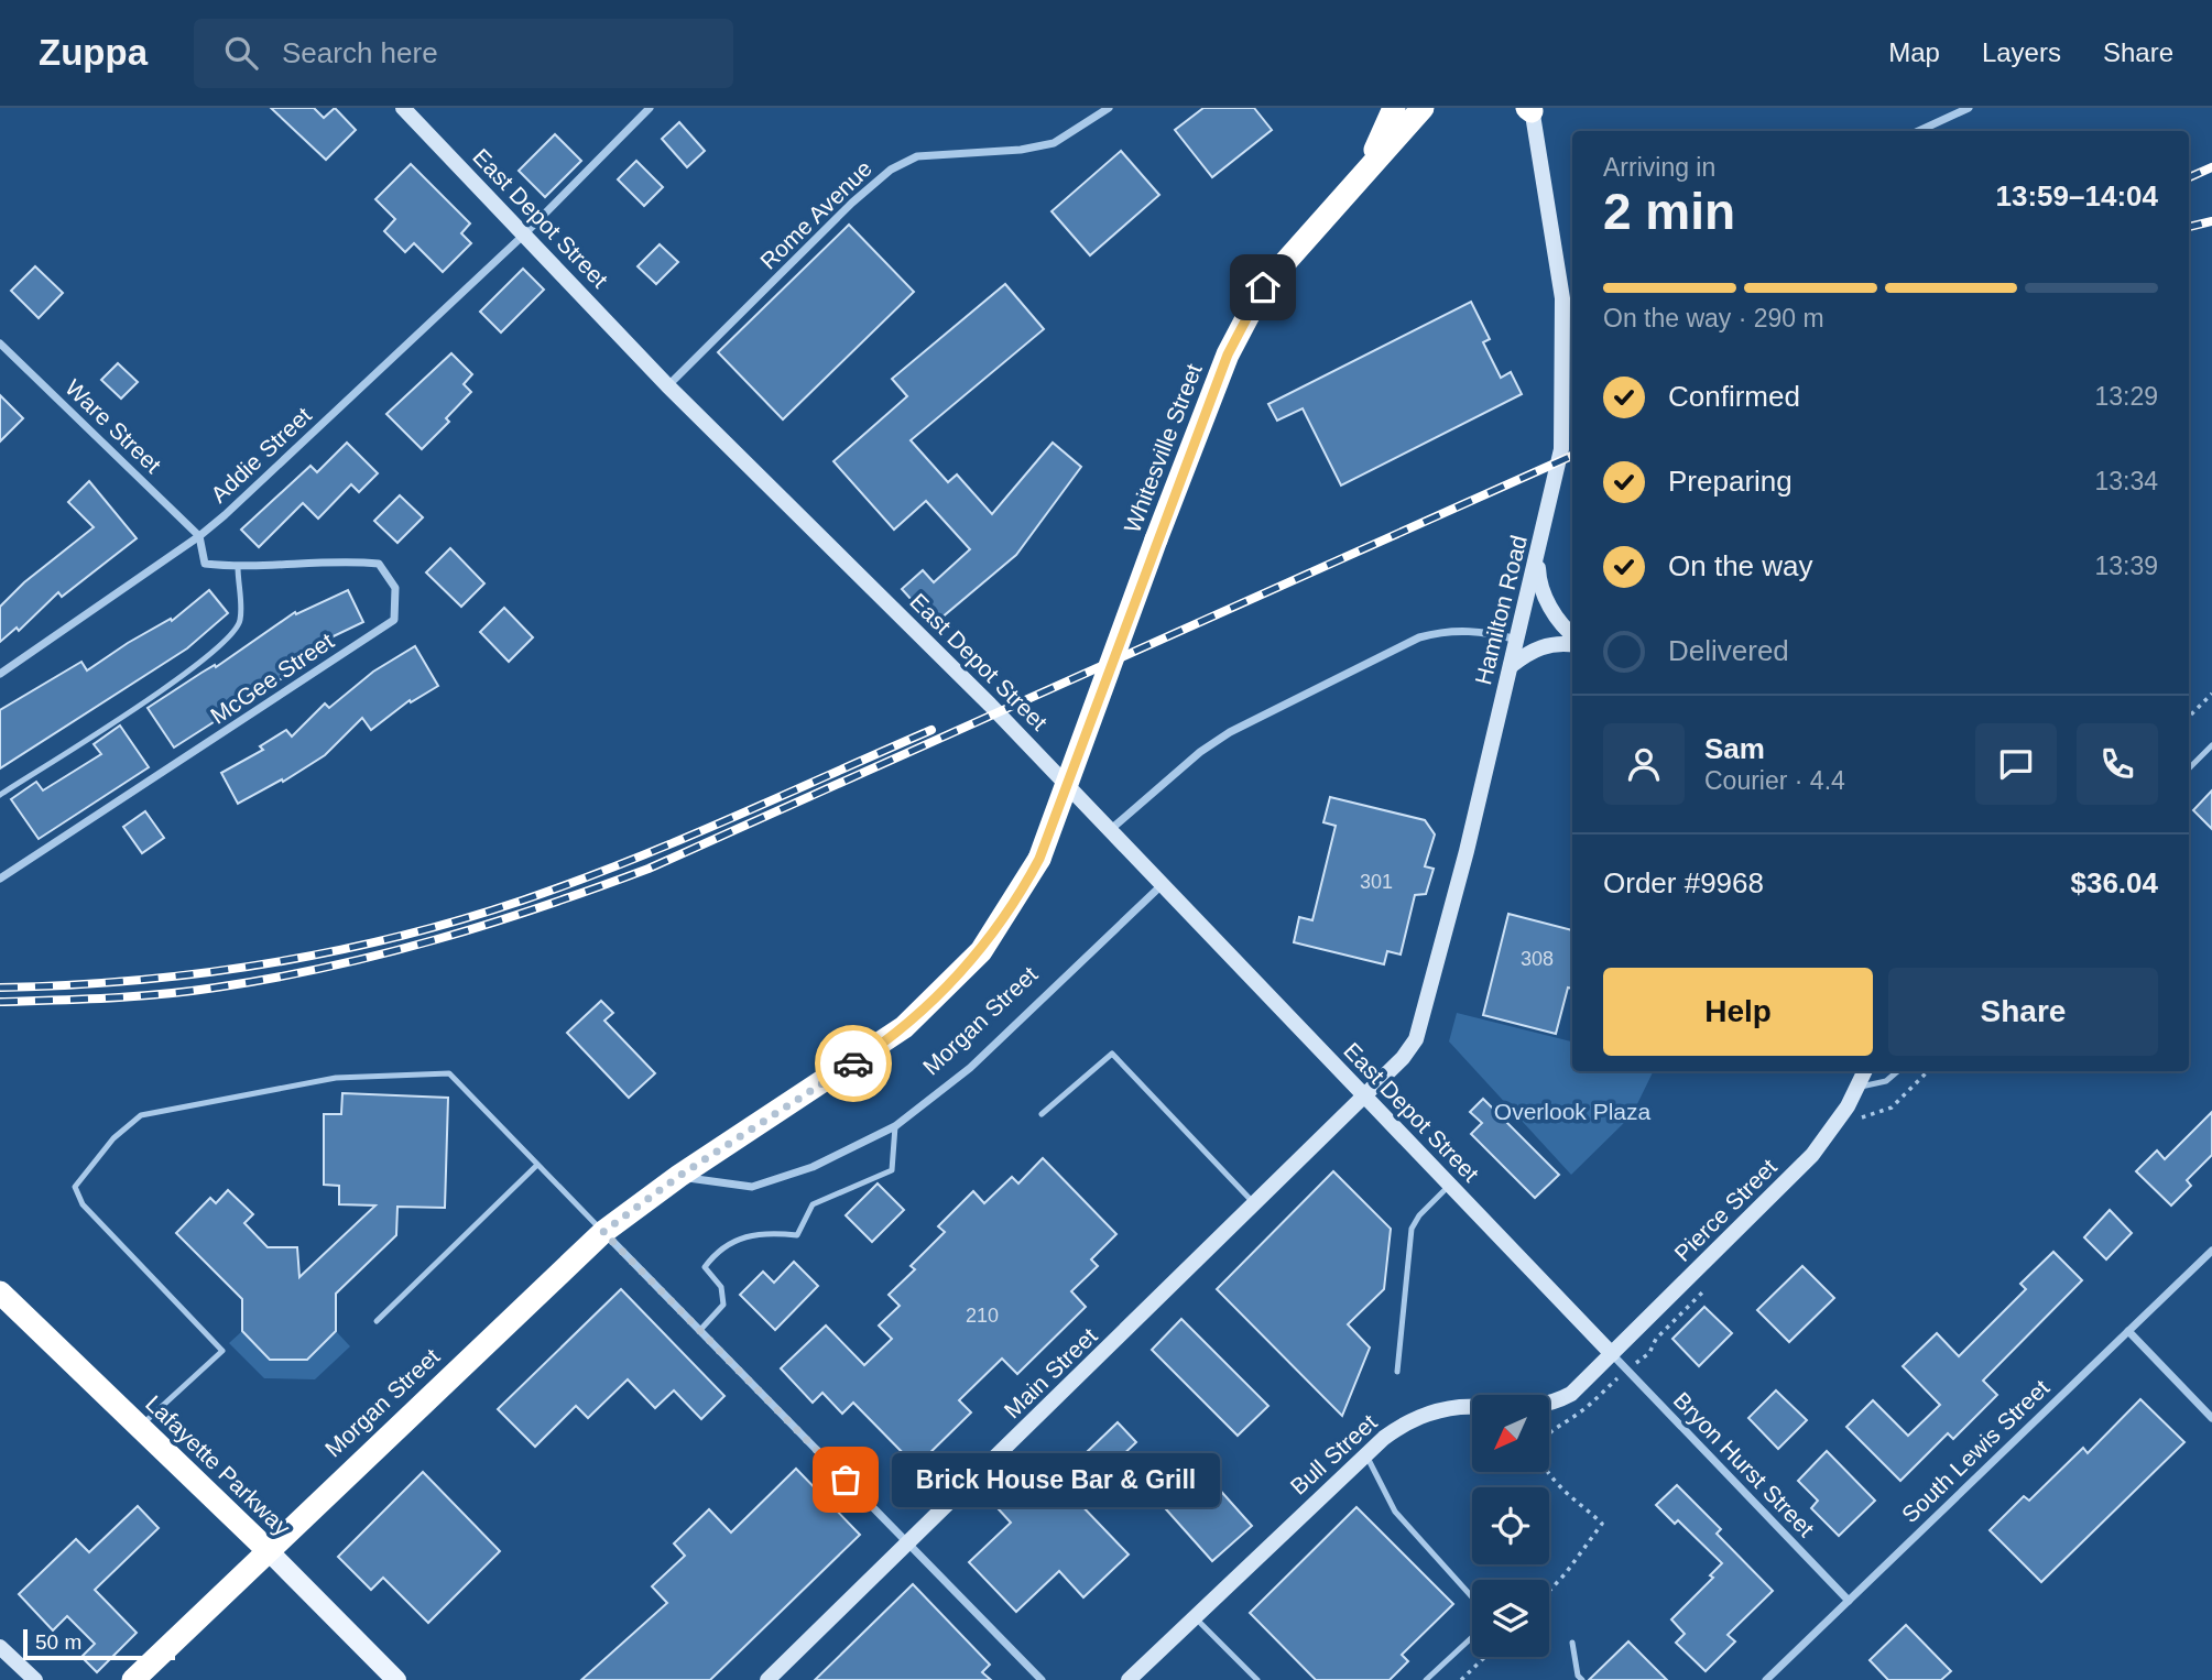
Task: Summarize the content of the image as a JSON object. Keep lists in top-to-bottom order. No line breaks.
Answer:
{"streets":{"highway":["Whitesville Street","Morgan Street","Lafayette Parkway"],"street":["Rome Avenue","East Depot Street","Ware Street","Addie Street","Hamilton Road","McGee Street","Pierce Street","Main Street","South Lewis Street","Bull Street","Bryon Hurst Street"]},"crossings":[["Rome Avenue","East Depot Street"],["East Depot Street","Addie Street"],["East Depot Street","Hamilton Road"],["East Depot Street","Morgan Street"],["East Depot Street","Pierce Street"],["East Depot Street","Main Street"],["East Depot Street","Bull Street"],["East Depot Street","Bryon Hurst Street"],["Ware Street","Addie Street"],["Ware Street","McGee Street"],["Whitesville Street","Morgan Street"],["Addie Street","McGee Street"],["Hamilton Road","Main Street"],["Morgan Street","Lafayette Parkway"],["Pierce Street","Bull Street"],["Pierce Street","Bryon Hurst Street"],["South Lewis Street","Bryon Hurst Street"],["Bull Street","Bryon Hurst Street"]],"parks":["Overlook Plaza"],"places":["Brick House Bar & Grill"],"house_numbers":["301","308","210"],"scale_bar":"50 m","north":"bottom left","page":{"header":"Zuppa","search":"Search here","nav":["Map","Layers","Share"],"heading":["2 min","Arriving in","13:59–14:04"],"panel":["Sam","Courier · 4.4","Order #9968","$36.04"],"bar":"On the way · 290 m","list":[["Confirmed","13:29"],["Preparing","13:34"],["On the way","13:39"],"Delivered"],"buttons":["Help","Share"],"bubble":"Brick House Bar & Grill","scale":"50 m"}}
